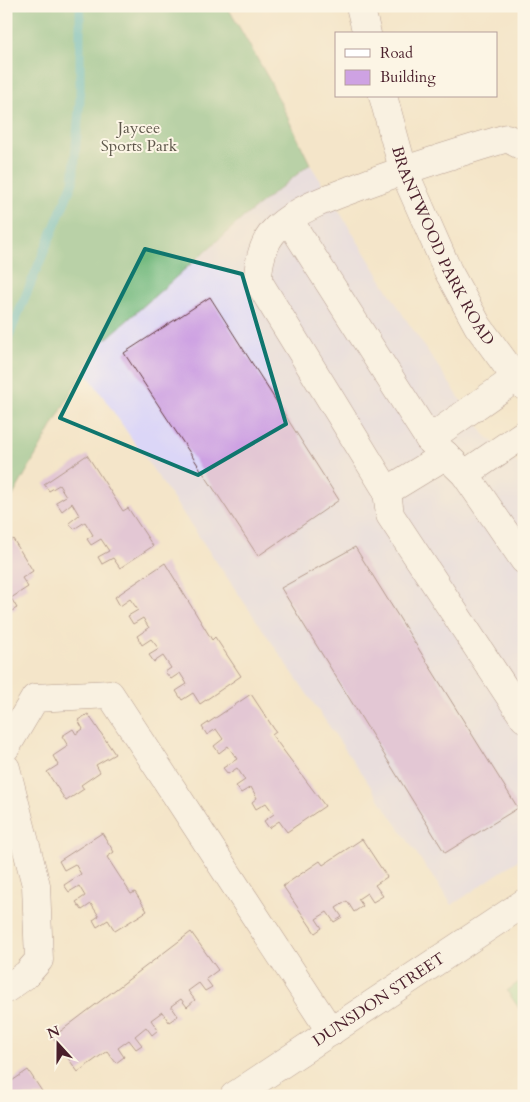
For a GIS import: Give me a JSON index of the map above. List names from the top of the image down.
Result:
{
  "streets": {
    "street": ["BRANTWOOD PARK ROAD", "DUNSDON STREET"]
  },
  "parks": ["Jaycee Sports Park"],
  "legend": ["Road", "Building"],
  "north": "top"
}
